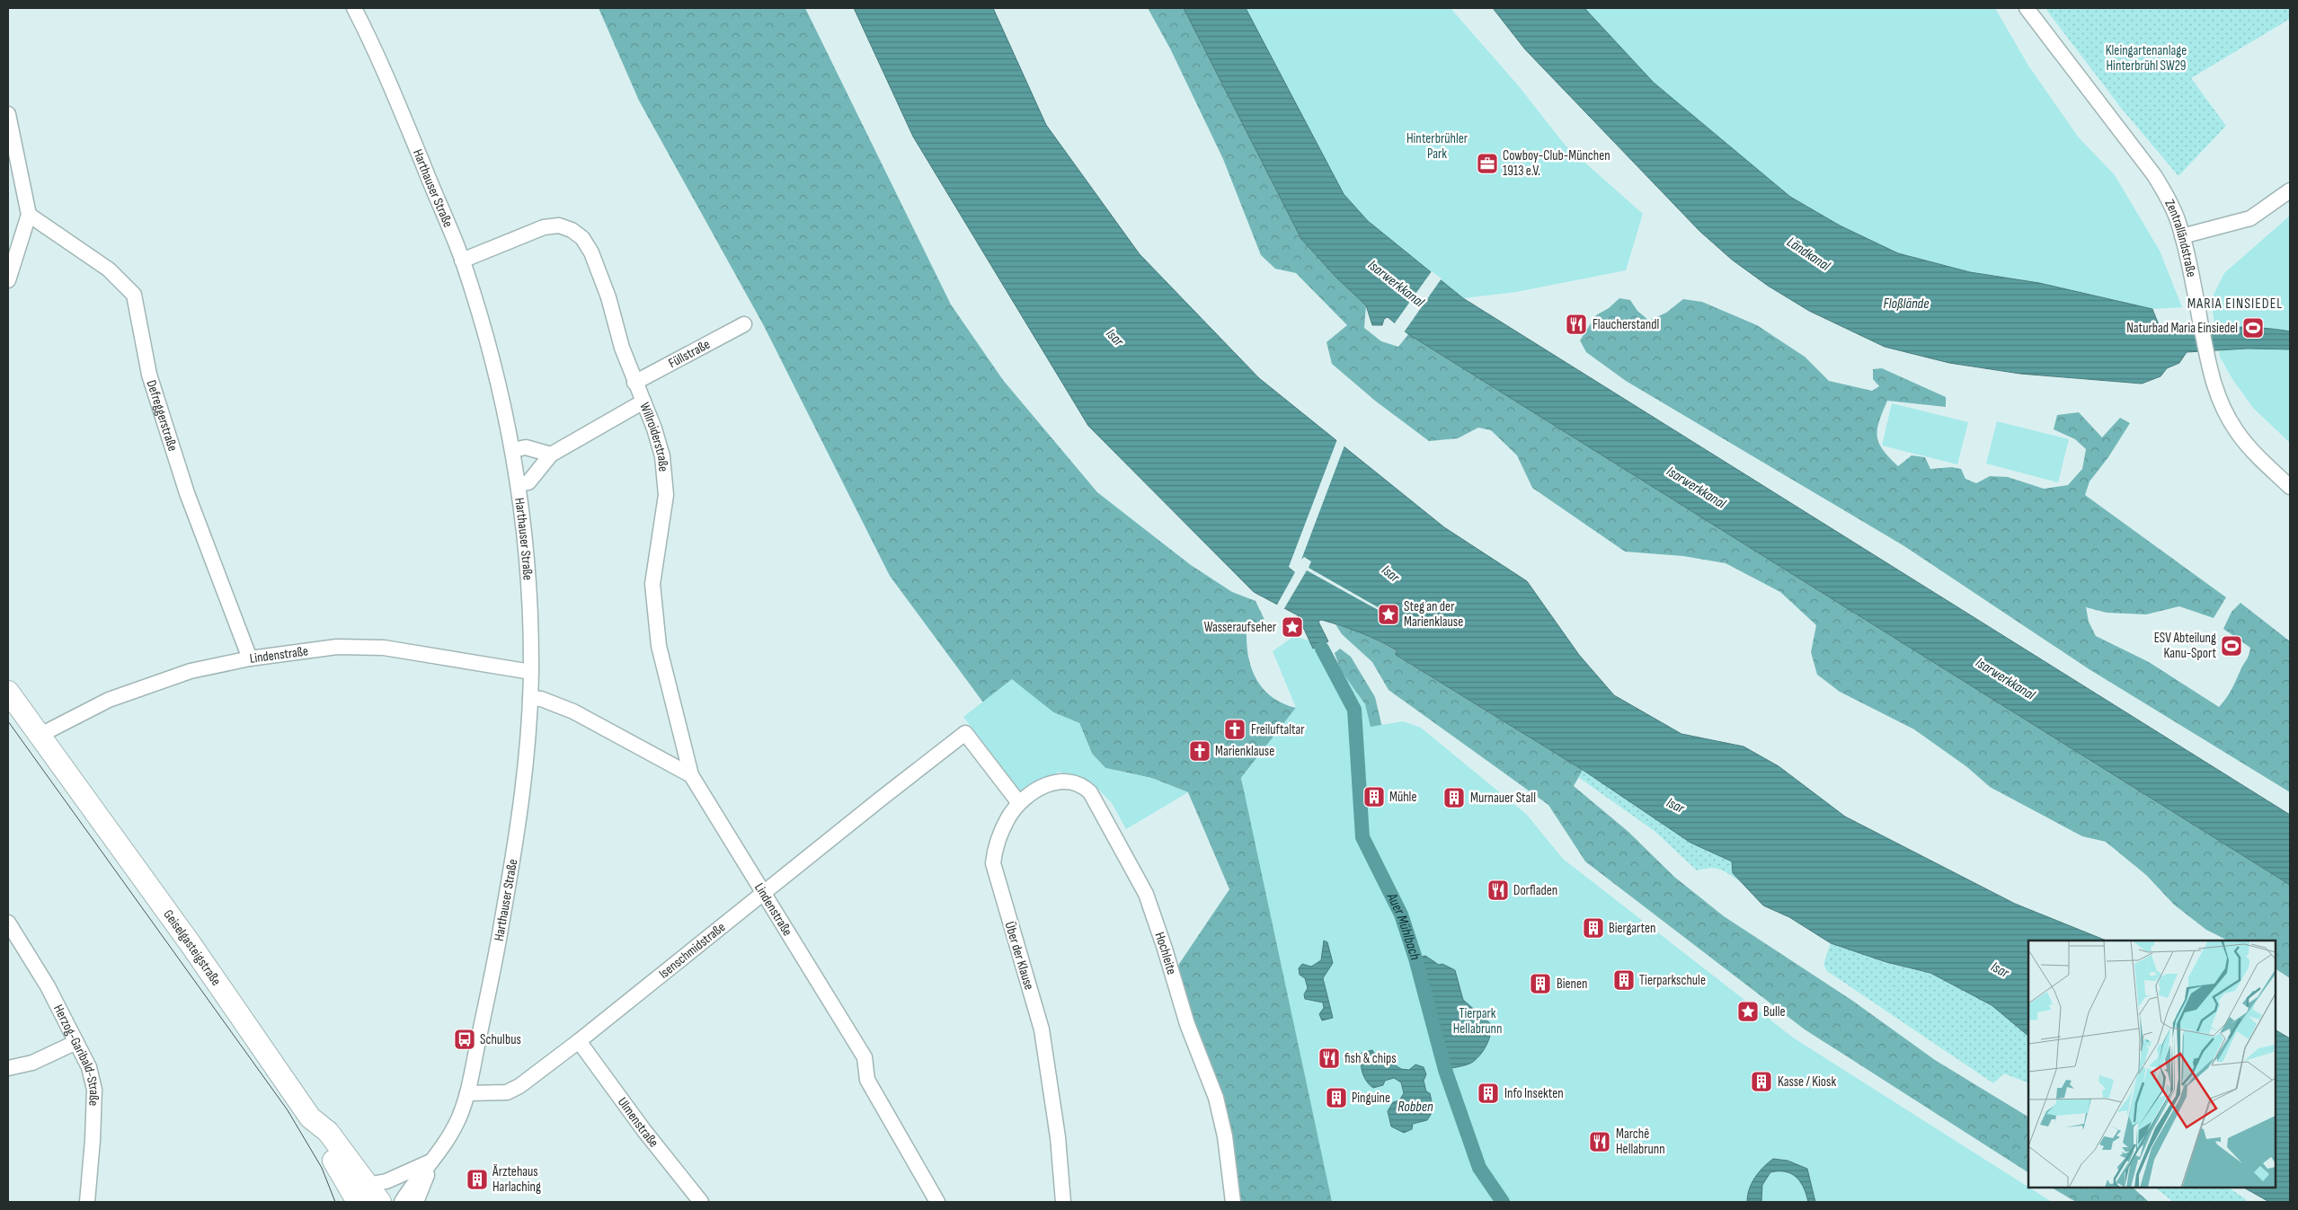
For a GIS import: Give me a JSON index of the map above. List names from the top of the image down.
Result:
{
  "streets": {
    "main road": ["Geiselgasteigstraße"],
    "street": [
      "Harthauser Straße",
      "Zentralländstraße",
      "Füllstraße",
      "Defreggerstraße",
      "Willroiderstraße",
      "Lindenstraße",
      "Isenschmidstraße",
      "Hochleite",
      "Über der Klause",
      "Herzog-Garibald-Straße",
      "Ulmenstraße"
    ]
  },
  "crossings": [
    ["Harthauser Straße", "Willroiderstraße"],
    ["Harthauser Straße", "Lindenstraße"],
    ["Harthauser Straße", "Isenschmidstraße"],
    ["Füllstraße", "Willroiderstraße"],
    ["Defreggerstraße", "Lindenstraße"],
    ["Willroiderstraße", "Lindenstraße"],
    ["Lindenstraße", "Geiselgasteigstraße"],
    ["Lindenstraße", "Isenschmidstraße"],
    ["Isenschmidstraße", "Hochleite"],
    ["Isenschmidstraße", "Über der Klause"],
    ["Isenschmidstraße", "Ulmenstraße"],
    ["Hochleite", "Über der Klause"]
  ],
  "districts": ["MARIA EINSIEDEL"],
  "water": [
    "Ländkanal",
    "Isarwerkkanal",
    "Floßlände",
    "Isar",
    "Auer Mühlbach",
    "Robben"
  ],
  "parks": ["Kleingartenanlage Hinterbrühl SW29", "Hinterbrühler Park", "Tierpark Hellabrunn"],
  "places": {
    "office": ["Cowboy-Club-München 1913 e.V."],
    "restaurant": [
      "Flaucherstandl",
      "Dorfladen",
      "fish & chips",
      "Marchê Hellabrunn"
    ],
    "sports": ["Naturbad Maria Einsiedel", "ESV Abteilung Kanu-Sport"],
    "place": ["Steg an der Marienklause", "Wasseraufseher", "Bulle"],
    "church": ["Freiluftaltar", "Marienklause"],
    "building": [
      "Mühle",
      "Murnauer Stall",
      "Biergarten",
      "Tierparkschule",
      "Bienen",
      "Kasse / Kiosk",
      "Info Insekten",
      "Pinguine",
      "Ärztehaus Harlaching"
    ],
    "bus stop": ["Schulbus"]
  }
}
